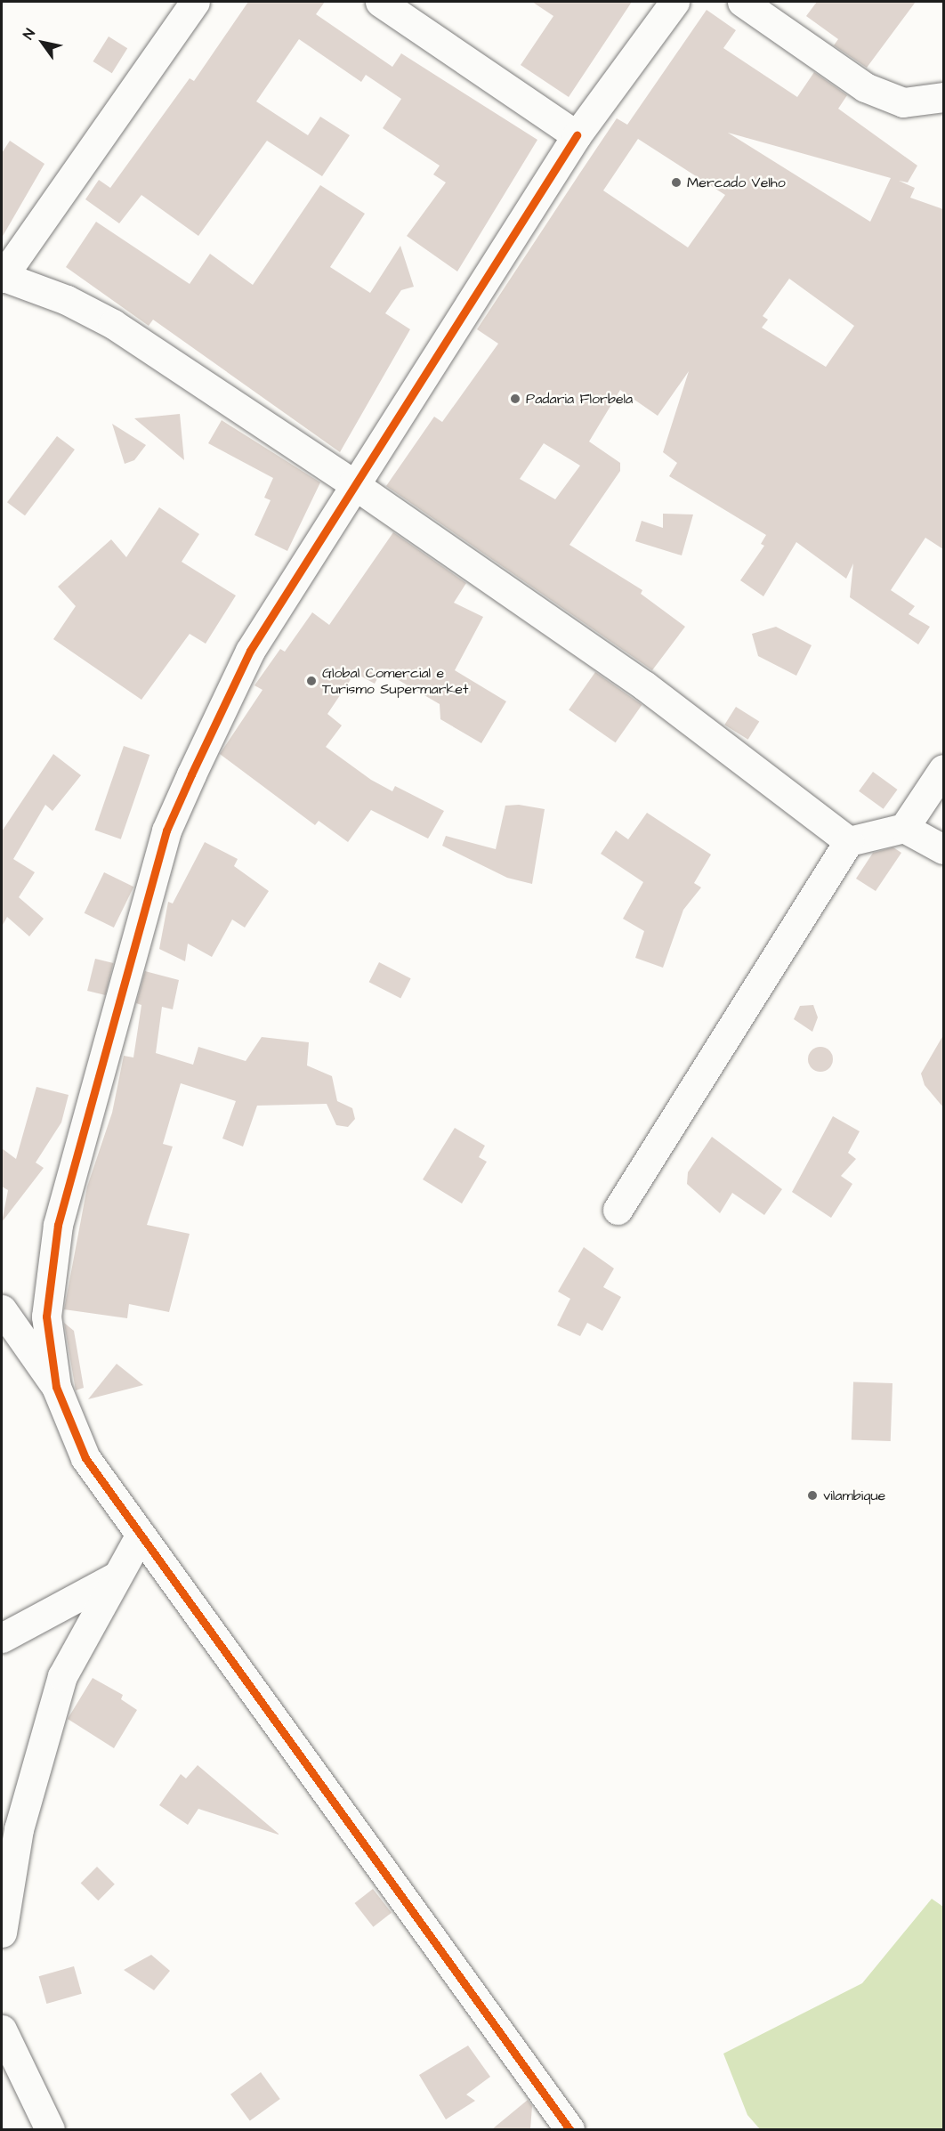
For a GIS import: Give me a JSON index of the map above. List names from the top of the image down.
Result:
{
  "places": [
    "Mercado Velho",
    "Padaria Florbela",
    "Global Comercial e Turismo Supermarket",
    "vilambique"
  ],
  "north": "top left"
}
